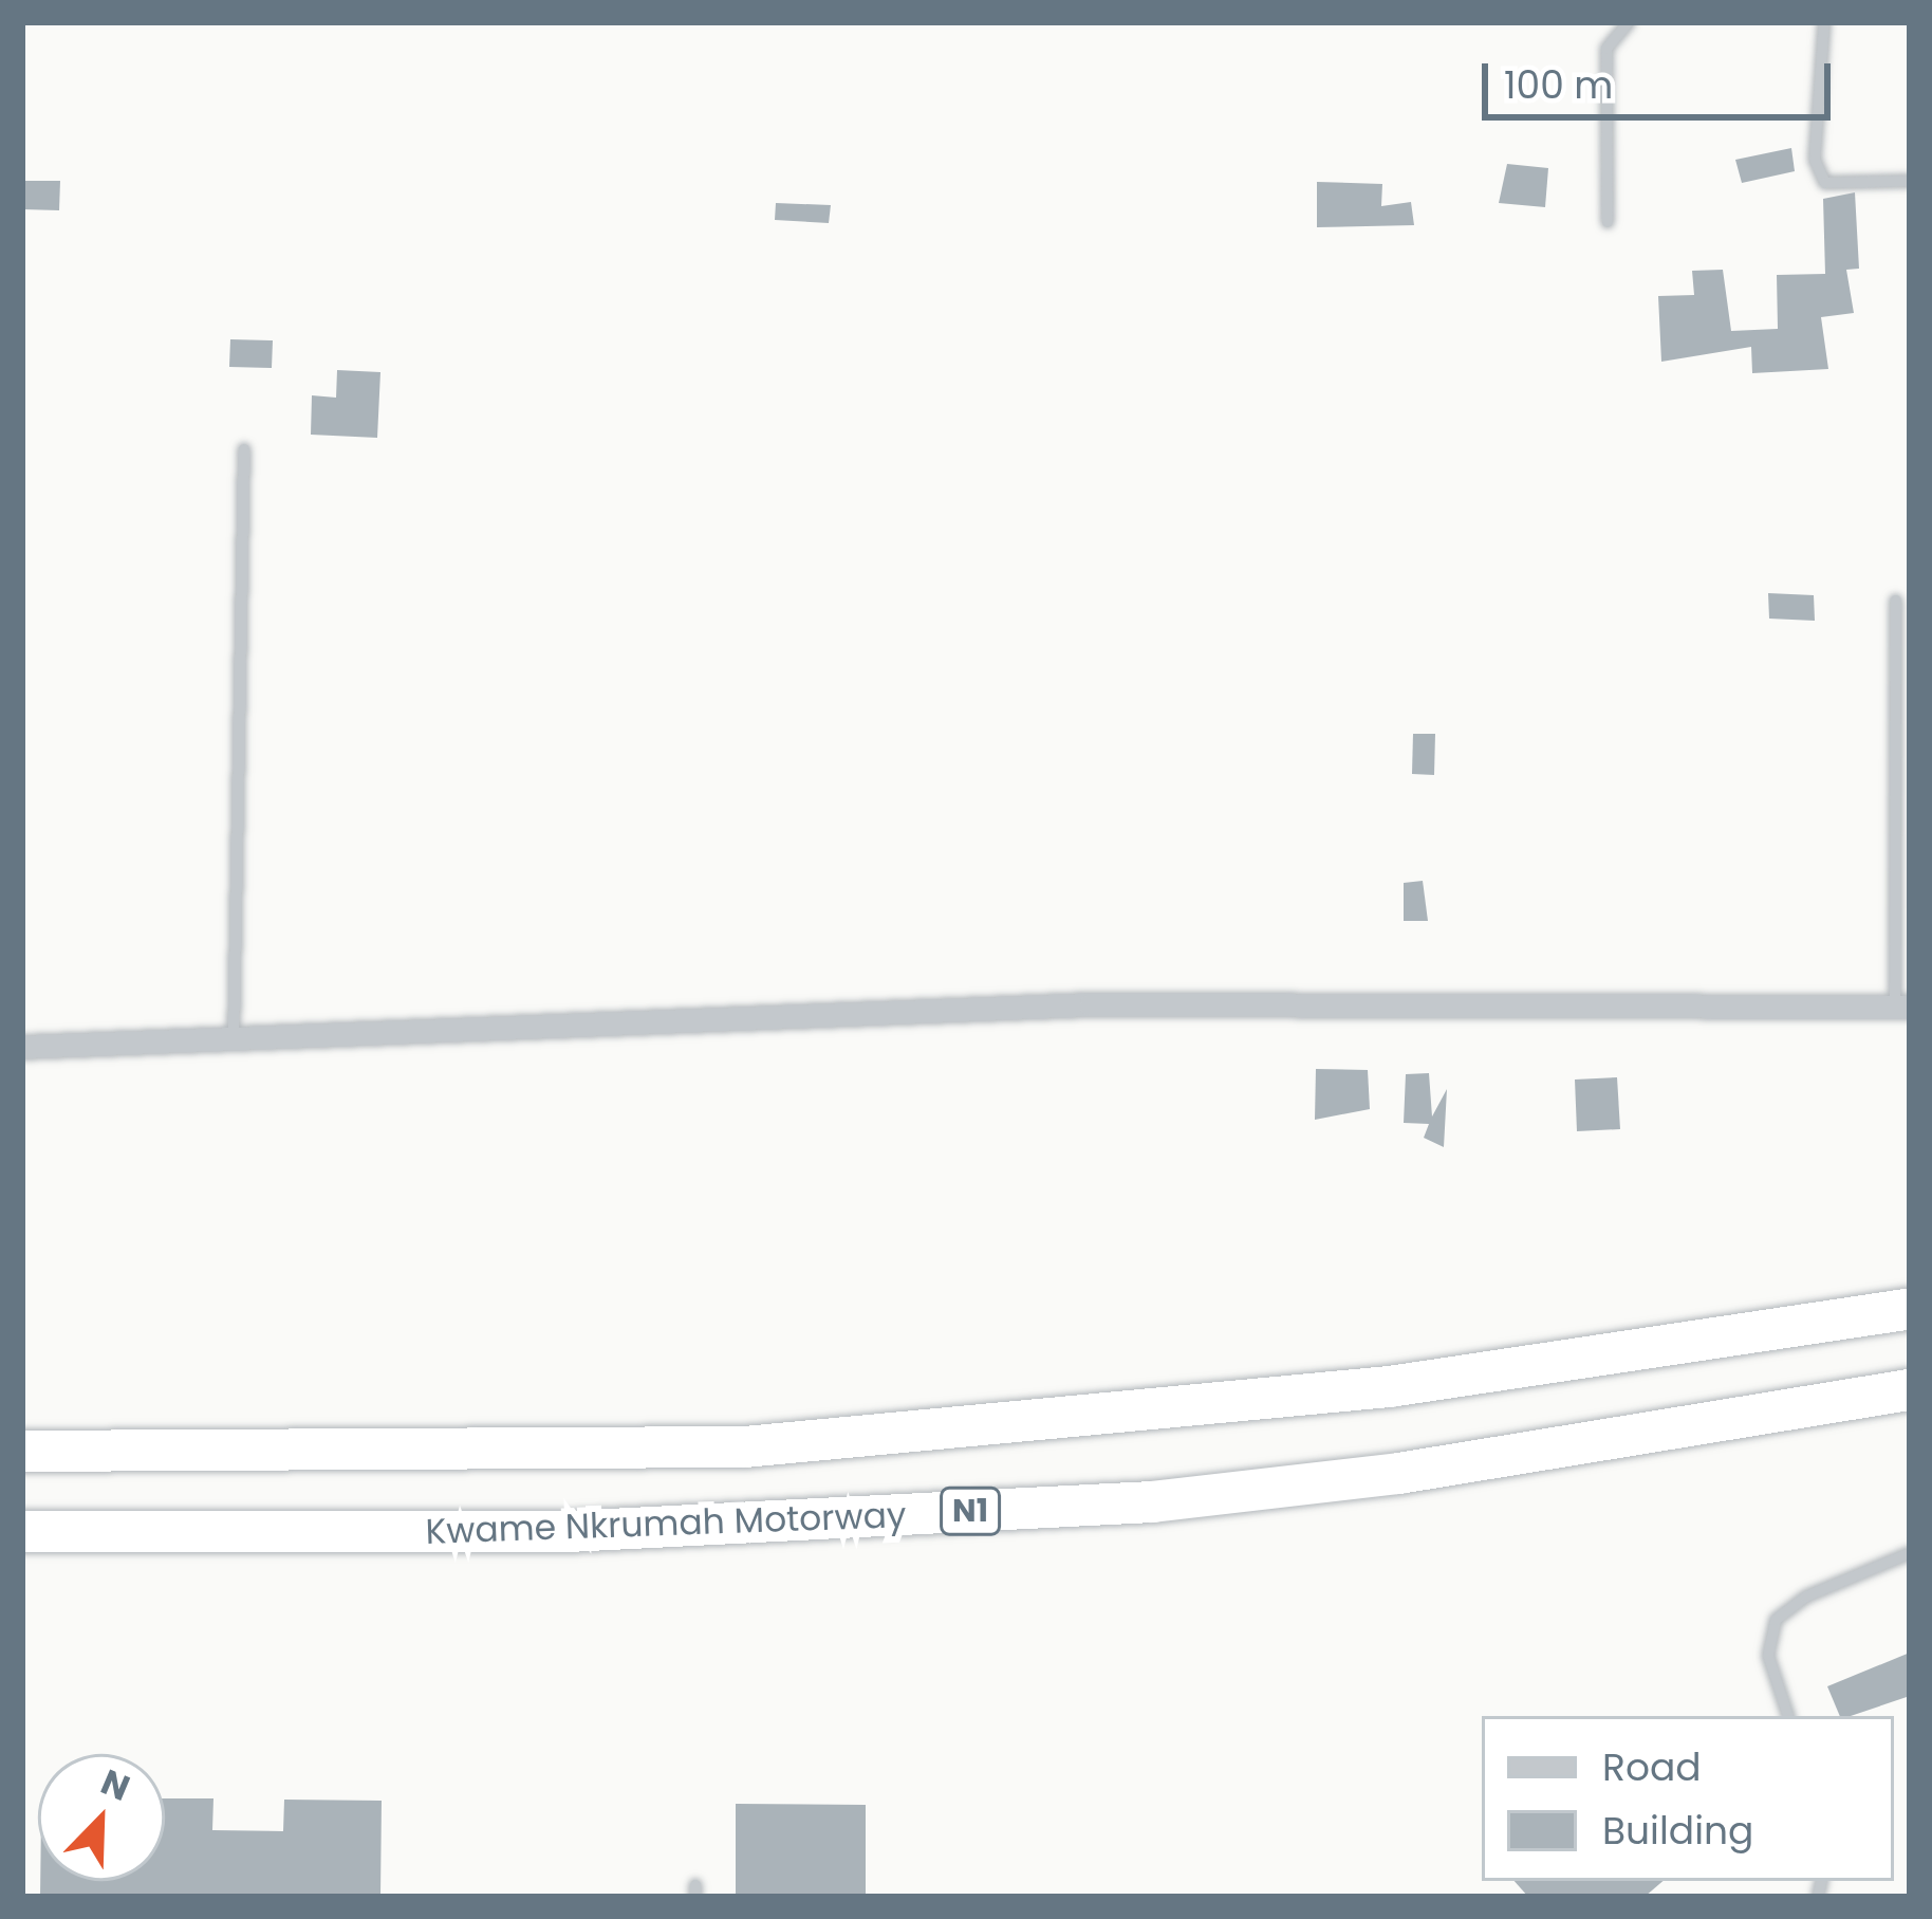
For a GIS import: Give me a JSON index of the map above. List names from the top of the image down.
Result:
{
  "streets": {
    "highway": ["N1", "Kwame Nkrumah Motorway"]
  },
  "legend": ["Road", "Building"],
  "scale_bar": "100 m",
  "north": "top right"
}
